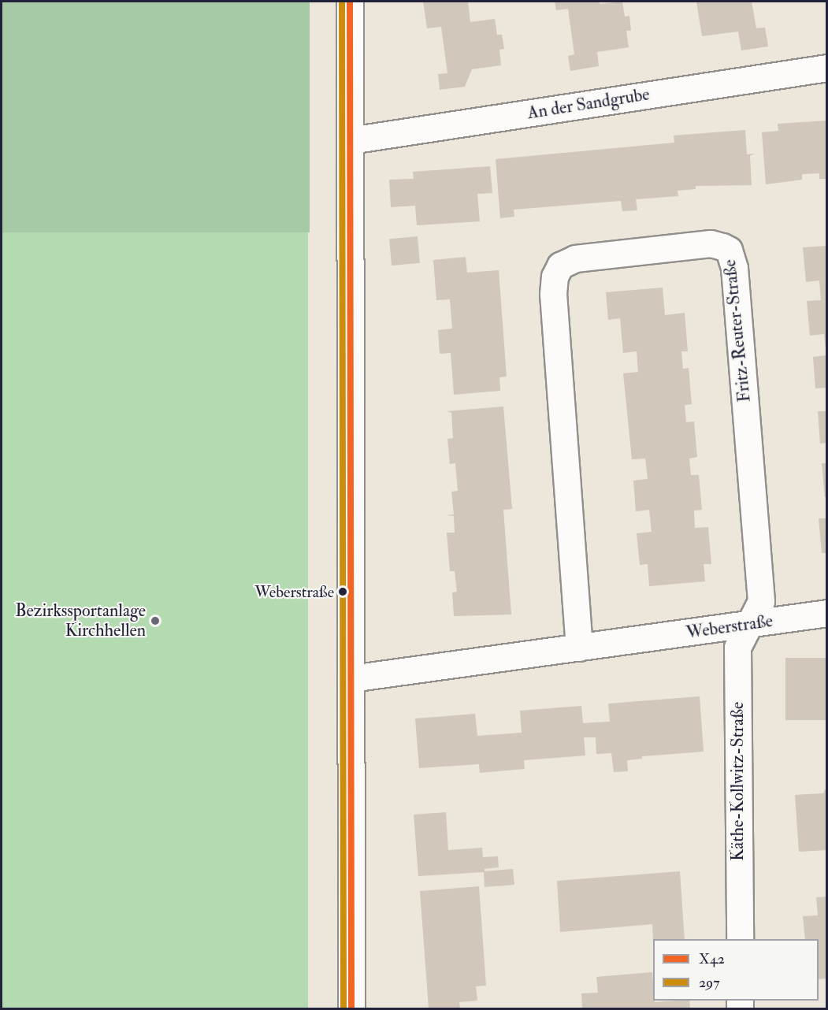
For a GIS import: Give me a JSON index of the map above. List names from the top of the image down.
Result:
{
  "streets": {
    "street": [
      "An der Sandgrube",
      "Fritz-Reuter-Straße",
      "Weberstraße",
      "Käthe-Kollwitz-Straße"
    ]
  },
  "crossings": [
    ["Fritz-Reuter-Straße", "Weberstraße"],
    ["Fritz-Reuter-Straße", "Käthe-Kollwitz-Straße"],
    ["Weberstraße", "Käthe-Kollwitz-Straße"]
  ],
  "places": ["Weberstraße", "Bezirkssportanlage Kirchhellen"],
  "lines": ["transit line X42", "transit line 297"],
  "legend": ["X42", "297"]
}
